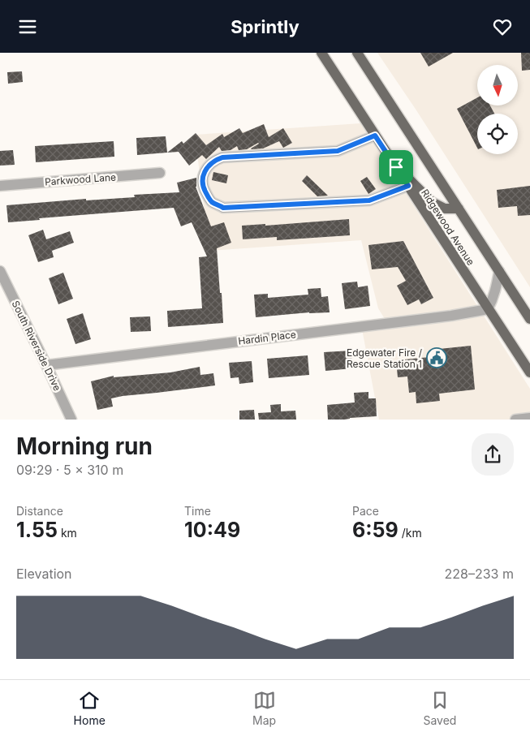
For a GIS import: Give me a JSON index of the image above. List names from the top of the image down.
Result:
{
  "streets": {
    "main road": ["Ridgewood Avenue"],
    "street": ["Parkwood Lane", "Hardin Place", "South Riverside Drive"]
  },
  "crossings": [
    ["Ridgewood Avenue", "Hardin Place"],
    ["Hardin Place", "South Riverside Drive"]
  ],
  "places": {
    "public building": ["Edgewater Fire / Rescue Station 1"]
  },
  "north": "bottom",
  "page": {
    "header": "Sprintly",
    "heading": ["Morning run", "09:29 · 5 × 310 m"],
    "stats": [
      ["Distance", "1.55 km"],
      ["Time", "10:49"],
      ["Pace", "6:59 /km"]
    ],
    "chart": ["Elevation", "228–233 m"],
    "tabs": ["Home", "Map", "Saved"]
  }
}
